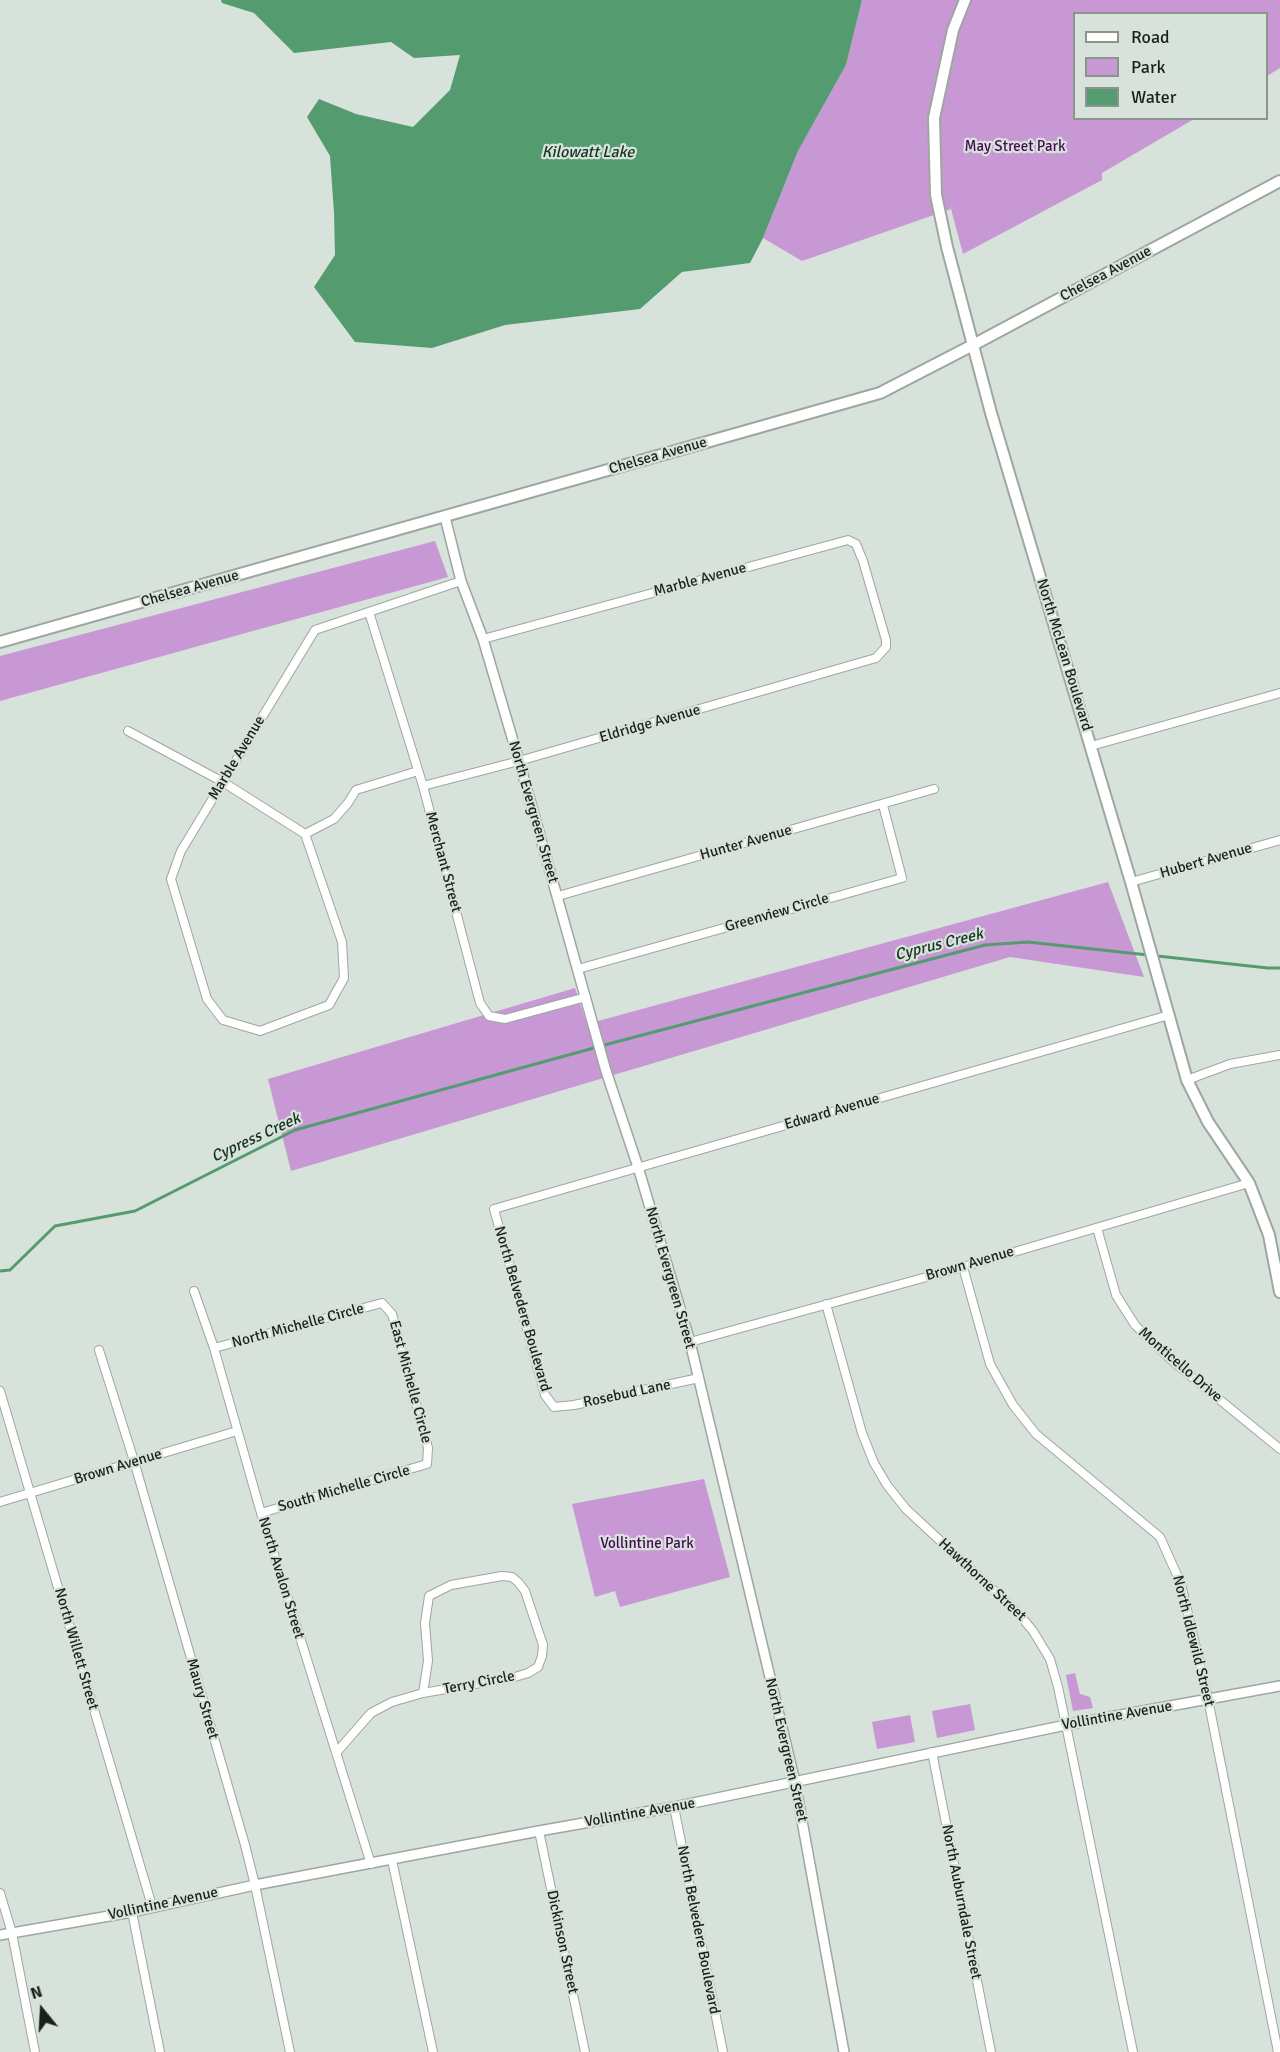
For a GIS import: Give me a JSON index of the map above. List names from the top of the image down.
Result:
{
  "streets": {
    "main road": ["Chelsea Avenue", "North McLean Boulevard"],
    "street": [
      "Marble Avenue",
      "Eldridge Avenue",
      "North Evergreen Street",
      "Hunter Avenue",
      "Hubert Avenue",
      "Merchant Street",
      "Greenview Circle",
      "Edward Avenue",
      "Brown Avenue",
      "North Belvedere Boulevard",
      "North Michelle Circle",
      "Monticello Drive",
      "East Michelle Circle",
      "Rosebud Lane",
      "South Michelle Circle",
      "North Avalon Street",
      "Hawthorne Street",
      "North Idlewild Street",
      "North Willett Street",
      "Terry Circle",
      "Maury Street",
      "Vollintine Avenue",
      "North Auburndale Street",
      "Dickinson Street"
    ]
  },
  "crossings": [
    ["Chelsea Avenue", "North McLean Boulevard"],
    ["Chelsea Avenue", "North Evergreen Street"],
    ["Marble Avenue", "Eldridge Avenue"],
    ["Marble Avenue", "North Evergreen Street"],
    ["Marble Avenue", "Merchant Street"],
    ["North McLean Boulevard", "Hubert Avenue"],
    ["North McLean Boulevard", "Edward Avenue"],
    ["North McLean Boulevard", "Brown Avenue"],
    ["Eldridge Avenue", "North Evergreen Street"],
    ["Eldridge Avenue", "Merchant Street"],
    ["North Evergreen Street", "Hunter Avenue"],
    ["North Evergreen Street", "Merchant Street"],
    ["North Evergreen Street", "Greenview Circle"],
    ["North Evergreen Street", "Edward Avenue"],
    ["North Evergreen Street", "Brown Avenue"],
    ["North Evergreen Street", "Rosebud Lane"],
    ["North Evergreen Street", "Vollintine Avenue"],
    ["Hunter Avenue", "Greenview Circle"],
    ["Edward Avenue", "North Belvedere Boulevard"],
    ["Brown Avenue", "Monticello Drive"],
    ["Brown Avenue", "North Avalon Street"],
    ["Brown Avenue", "Hawthorne Street"],
    ["Brown Avenue", "North Idlewild Street"],
    ["Brown Avenue", "North Willett Street"],
    ["Brown Avenue", "Maury Street"],
    ["North Belvedere Boulevard", "Rosebud Lane"],
    ["North Belvedere Boulevard", "Vollintine Avenue"],
    ["North Michelle Circle", "East Michelle Circle"],
    ["North Michelle Circle", "North Avalon Street"],
    ["East Michelle Circle", "South Michelle Circle"],
    ["South Michelle Circle", "North Avalon Street"],
    ["North Avalon Street", "Terry Circle"],
    ["North Avalon Street", "Vollintine Avenue"],
    ["Hawthorne Street", "Vollintine Avenue"],
    ["North Idlewild Street", "Vollintine Avenue"],
    ["North Willett Street", "Vollintine Avenue"],
    ["Maury Street", "Vollintine Avenue"],
    ["Vollintine Avenue", "North Auburndale Street"],
    ["Vollintine Avenue", "Dickinson Street"]
  ],
  "water": ["Kilowatt Lake", "Cyprus Creek", "Cypress Creek"],
  "parks": ["May Street Park", "Vollintine Park"],
  "legend": ["Road", "Park", "Water"],
  "north": "top"
}
